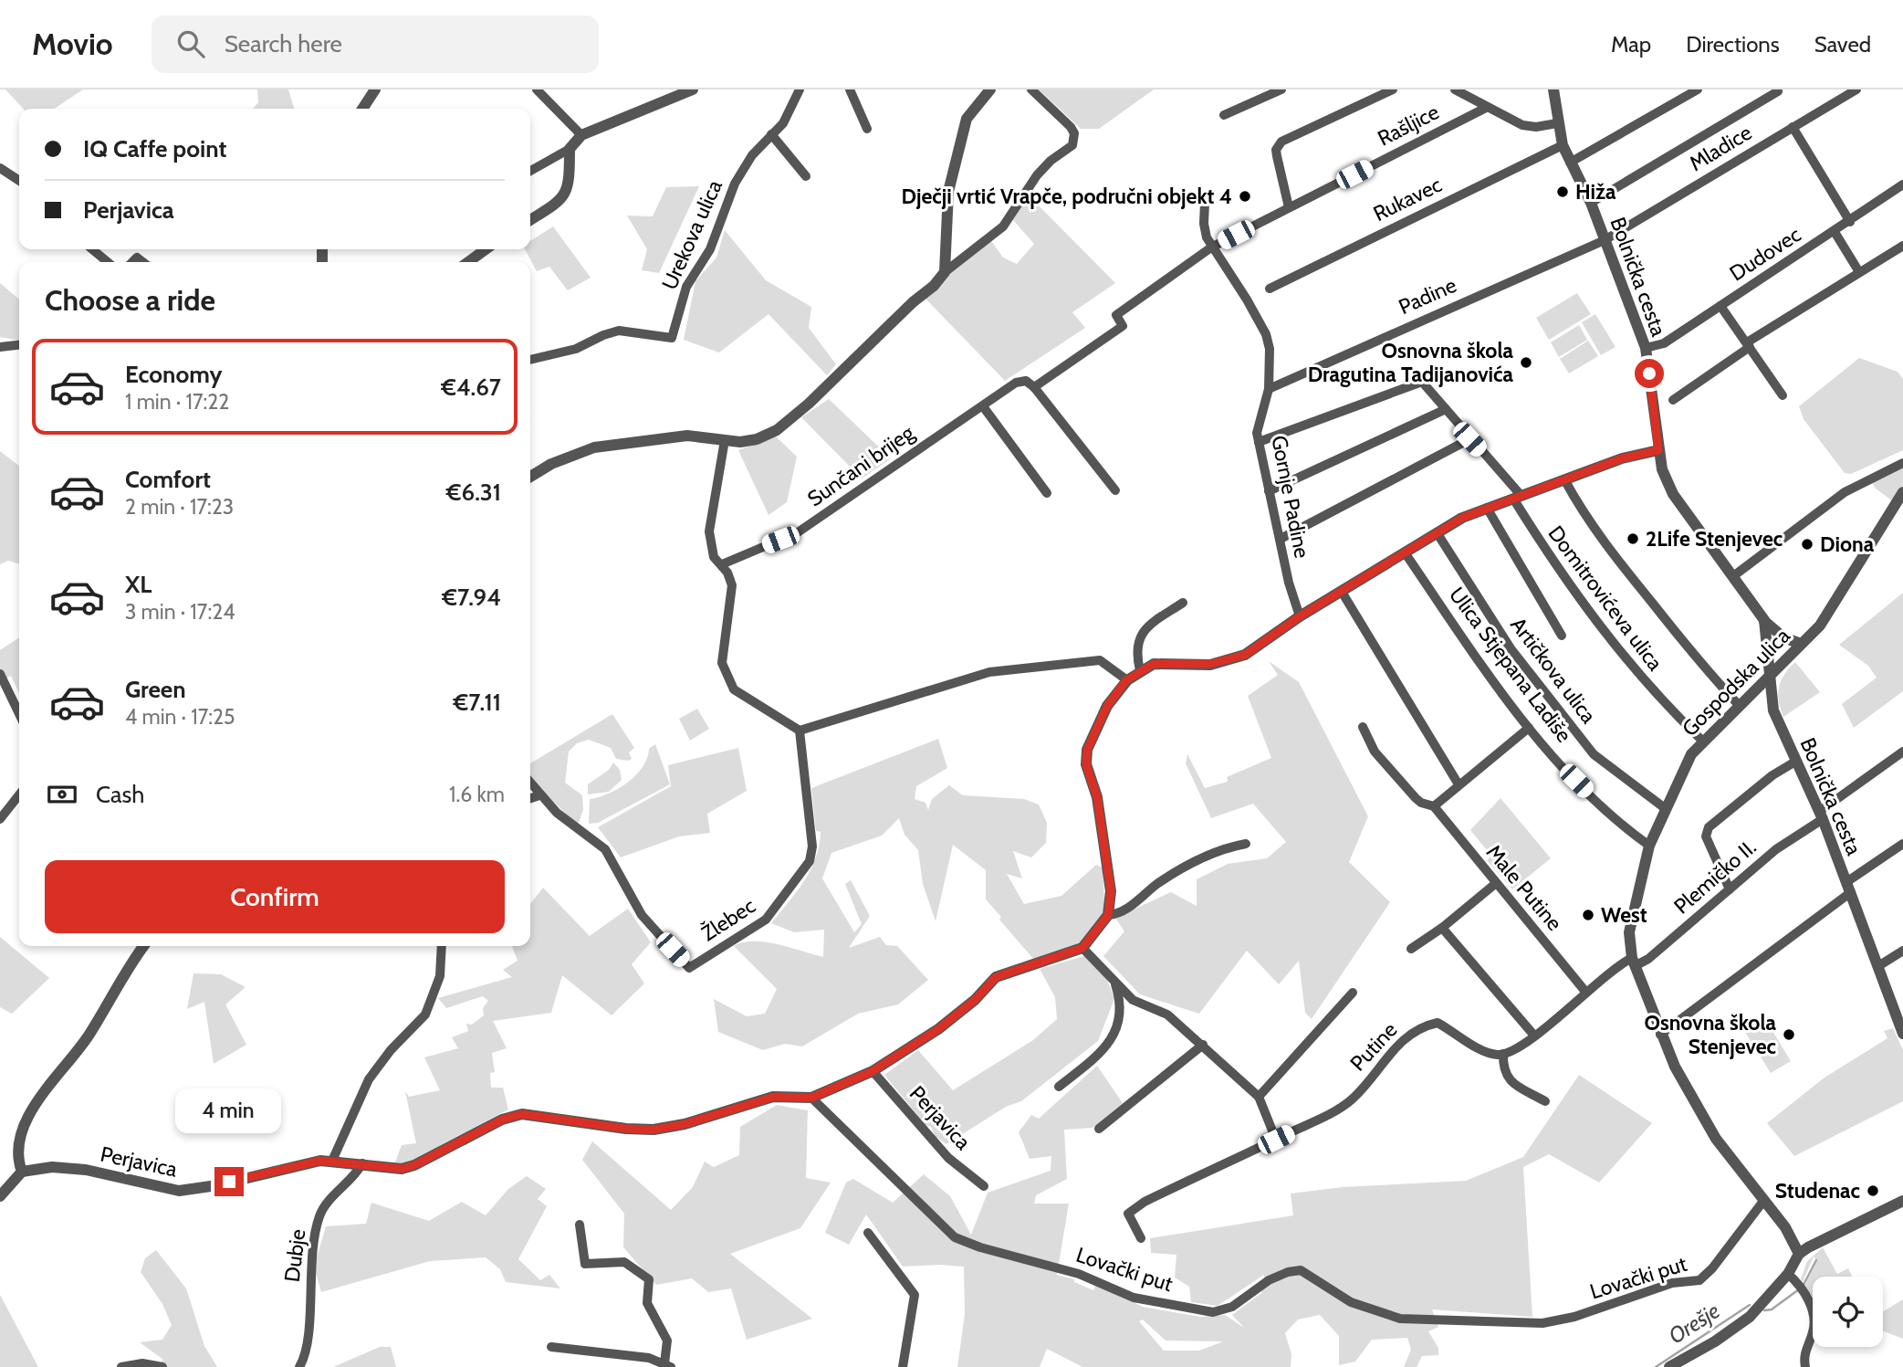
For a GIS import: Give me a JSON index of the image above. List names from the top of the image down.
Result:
{
  "streets": {
    "street": [
      "Rašljice",
      "Mladice",
      "Rukavec",
      "Urekova ulica",
      "Dudovec",
      "Bolnička cesta",
      "Padine",
      "Sunčani brijeg",
      "Gornje Padine",
      "Domitrovićeva ulica",
      "Ulica Stjepana Ladiše",
      "Artičkova ulica",
      "Gospodska ulica",
      "Plemičko II.",
      "Male Putine",
      "Žlebec",
      "Putine",
      "Perjavica",
      "Dubje",
      "Lovački put"
    ]
  },
  "crossings": [
    ["Rašljice", "Gornje Padine"],
    ["Mladice", "Bolnička cesta"],
    ["Mladice", "Padine"],
    ["Rukavec", "Bolnička cesta"],
    ["Dudovec", "Bolnička cesta"],
    ["Bolnička cesta", "Padine"],
    ["Bolnička cesta", "Gospodska ulica"],
    ["Bolnička cesta", "Plemičko II."],
    ["Padine", "Gornje Padine"],
    ["Gornje Padine", "Domitrovićeva ulica"],
    ["Domitrovićeva ulica", "Gospodska ulica"],
    ["Ulica Stjepana Ladiše", "Gospodska ulica"],
    ["Artičkova ulica", "Gospodska ulica"],
    ["Gospodska ulica", "Plemičko II."],
    ["Gospodska ulica", "Lovački put"],
    ["Perjavica", "Dubje"],
    ["Perjavica", "Lovački put"]
  ],
  "water": ["Orešje"],
  "places": [
    "Hiža",
    "Dječji vrtić Vrapče, područni objekt 4",
    "Osnovna škola Dragutina Tadijanovića",
    "2Life Stenjevec",
    "Diona",
    "West",
    "Osnovna škola Stenjevec",
    "Studenac"
  ],
  "page": {
    "header": "Movio",
    "search": "Search here",
    "nav": ["Map", "Directions", "Saved"],
    "banner": ["IQ Caffe point", "Perjavica"],
    "heading": "Choose a ride",
    "list": [
      {
        "name": "Economy",
        "note": "1 min · 17:22",
        "value": "€4.67"
      },
      {
        "name": "Comfort",
        "note": "2 min · 17:23",
        "value": "€6.31"
      },
      {
        "name": "XL",
        "note": "3 min · 17:24",
        "value": "€7.94"
      },
      {
        "name": "Green",
        "note": "4 min · 17:25",
        "value": "€7.11"
      }
    ],
    "pay": ["Cash", "1.6 km"],
    "buttons": "Confirm",
    "bubble": "4 min"
  }
}
